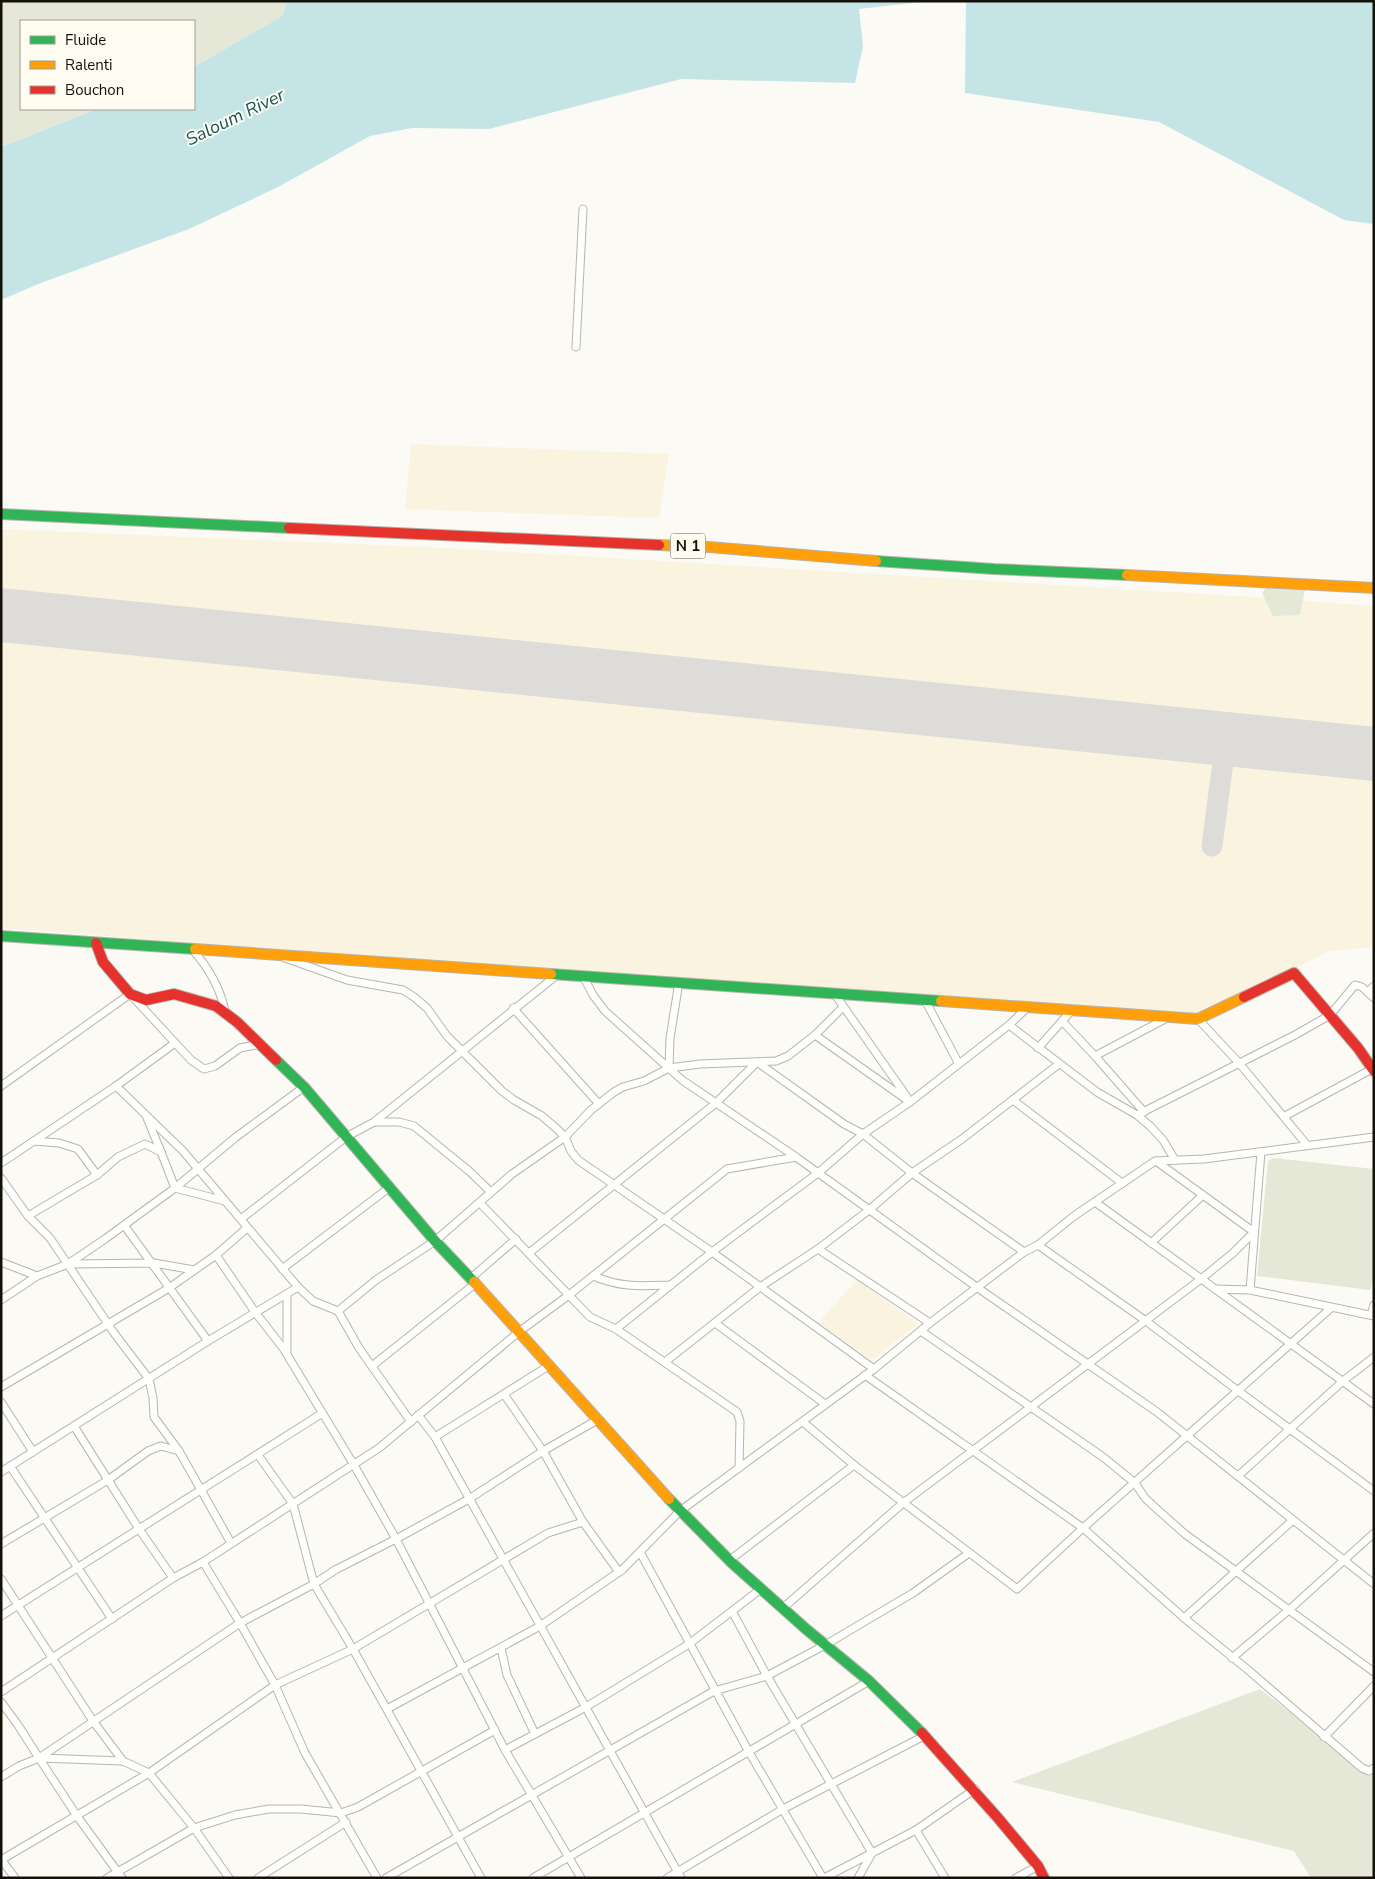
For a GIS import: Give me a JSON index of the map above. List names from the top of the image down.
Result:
{
  "streets": {
    "main road": ["N 1"]
  },
  "water": ["Saloum River"],
  "legend": ["Fluide", "Ralenti", "Bouchon"]
}
